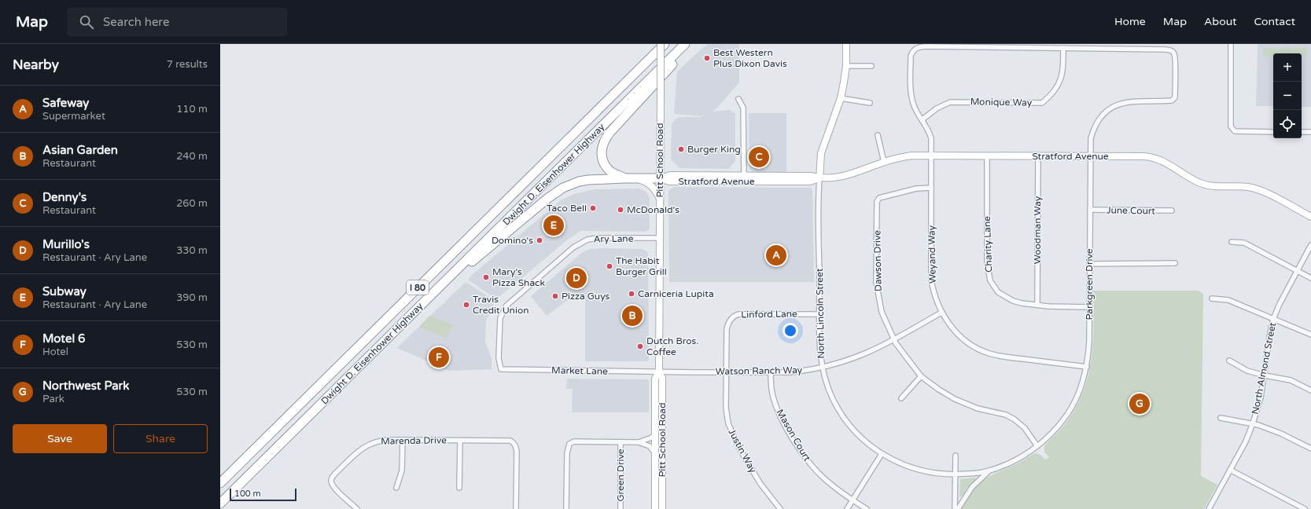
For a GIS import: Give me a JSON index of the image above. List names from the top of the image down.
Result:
{
  "streets": {
    "highway": ["Dwight D. Eisenhower Highway", "I 80"],
    "street": [
      "Monique Way",
      "Stratford Avenue",
      "Pitt School Road",
      "June Court",
      "Woodman Way",
      "Ary Lane",
      "Charity Lane",
      "Weyand Way",
      "Dawson Drive",
      "Parkgreen Drive",
      "North Lincoln Street",
      "Linford Lane",
      "North Almond Street",
      "Market Lane",
      "Watson Ranch Way",
      "Mason Court",
      "Marenda Drive",
      "Justin Way",
      "Green Drive"
    ]
  },
  "crossings": [
    ["Monique Way", "Weyand Way"],
    ["Monique Way", "Parkgreen Drive"],
    ["Stratford Avenue", "Pitt School Road"],
    ["Stratford Avenue", "Woodman Way"],
    ["Stratford Avenue", "Charity Lane"],
    ["Stratford Avenue", "Weyand Way"],
    ["Stratford Avenue", "Parkgreen Drive"],
    ["Stratford Avenue", "North Lincoln Street"],
    ["Pitt School Road", "Ary Lane"],
    ["Pitt School Road", "Market Lane"],
    ["Pitt School Road", "Watson Ranch Way"],
    ["June Court", "Parkgreen Drive"],
    ["Woodman Way", "Charity Lane"],
    ["Ary Lane", "Market Lane"],
    ["Charity Lane", "Parkgreen Drive"],
    ["Weyand Way", "Dawson Drive"],
    ["Weyand Way", "Parkgreen Drive"],
    ["Weyand Way", "Watson Ranch Way"],
    ["Dawson Drive", "Parkgreen Drive"],
    ["Dawson Drive", "Watson Ranch Way"],
    ["Parkgreen Drive", "North Lincoln Street"],
    ["North Lincoln Street", "Linford Lane"],
    ["North Lincoln Street", "Watson Ranch Way"],
    ["Linford Lane", "Justin Way"],
    ["Market Lane", "Watson Ranch Way"],
    ["Watson Ranch Way", "Mason Court"],
    ["Watson Ranch Way", "Justin Way"]
  ],
  "places": [
    "Best Western Plus Dixon Davis",
    "Burger King",
    "Taco Bell",
    "McDonald's",
    "Domino's",
    "The Habit Burger Grill",
    "Mary's Pizza Shack",
    "Carniceria Lupita",
    "Pizza Guys",
    "Travis Credit Union",
    "Dutch Bros. Coffee"
  ],
  "scale_bar": "100 m",
  "page": {
    "header": "Map",
    "search": "Search here",
    "nav": [
      "Home",
      "Map",
      "About",
      "Contact"
    ],
    "heading": ["Nearby", "7 results"],
    "map_buttons": ["+", "−"],
    "list": [
      {
        "mark": "A",
        "name": "Safeway",
        "note": "Supermarket",
        "value": "110 m"
      },
      {
        "mark": "B",
        "name": "Asian Garden",
        "note": "Restaurant",
        "value": "240 m"
      },
      {
        "mark": "C",
        "name": "Denny's",
        "note": "Restaurant",
        "value": "260 m"
      },
      {
        "mark": "D",
        "name": "Murillo's",
        "note": "Restaurant · Ary Lane",
        "value": "330 m"
      },
      {
        "mark": "E",
        "name": "Subway",
        "note": "Restaurant · Ary Lane",
        "value": "390 m"
      },
      {
        "mark": "F",
        "name": "Motel 6",
        "note": "Hotel",
        "value": "530 m"
      },
      {
        "mark": "G",
        "name": "Northwest Park",
        "note": "Park",
        "value": "530 m"
      }
    ],
    "pins": [
      "C",
      "E",
      "A",
      "D",
      "B",
      "F",
      "G"
    ],
    "buttons": ["Save", "Share"],
    "scale": "100 m"
  }
}
